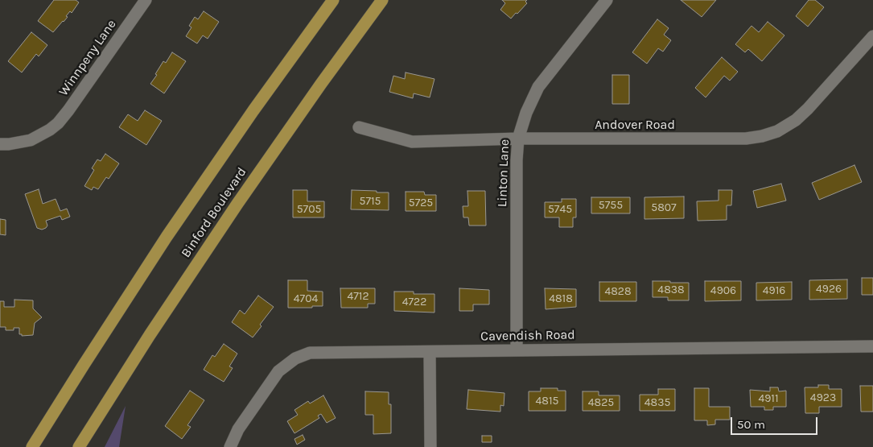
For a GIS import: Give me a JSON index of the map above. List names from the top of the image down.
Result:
{
  "streets": {
    "main road": ["Binford Boulevard"],
    "street": [
      "Winnpeny Lane",
      "Andover Road",
      "Linton Lane",
      "Cavendish Road"
    ]
  },
  "crossings": [
    ["Andover Road", "Linton Lane"],
    ["Linton Lane", "Cavendish Road"]
  ],
  "house_numbers": [
    "5715",
    "5725",
    "5755",
    "5807",
    "5705",
    "5745",
    "4926",
    "4838",
    "4906",
    "4916",
    "4828",
    "4712",
    "4704",
    "4818",
    "4722",
    "4923",
    "4911",
    "4815",
    "4825",
    "4835"
  ],
  "scale_bar": "50 m"
}
